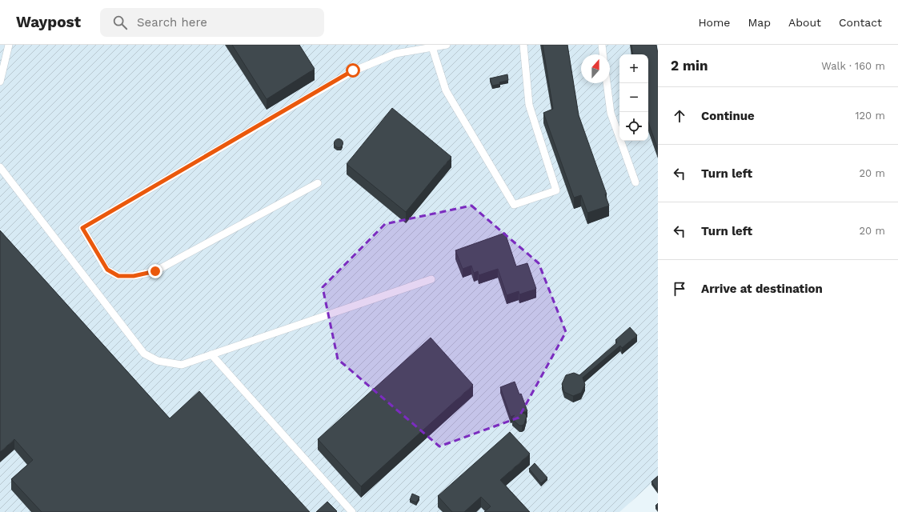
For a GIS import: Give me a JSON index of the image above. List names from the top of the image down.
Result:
{
  "north": "top",
  "page": {
    "header": "Waypost",
    "search": "Search here",
    "nav": [
      "Home",
      "Map",
      "About",
      "Contact"
    ],
    "heading": ["2 min", "Walk · 160 m"],
    "map_buttons": ["+", "−"],
    "list": [
      ["Continue", "120 m"],
      ["Turn left", "20 m"],
      ["Turn left", "20 m"],
      "Arrive at destination"
    ]
  }
}
